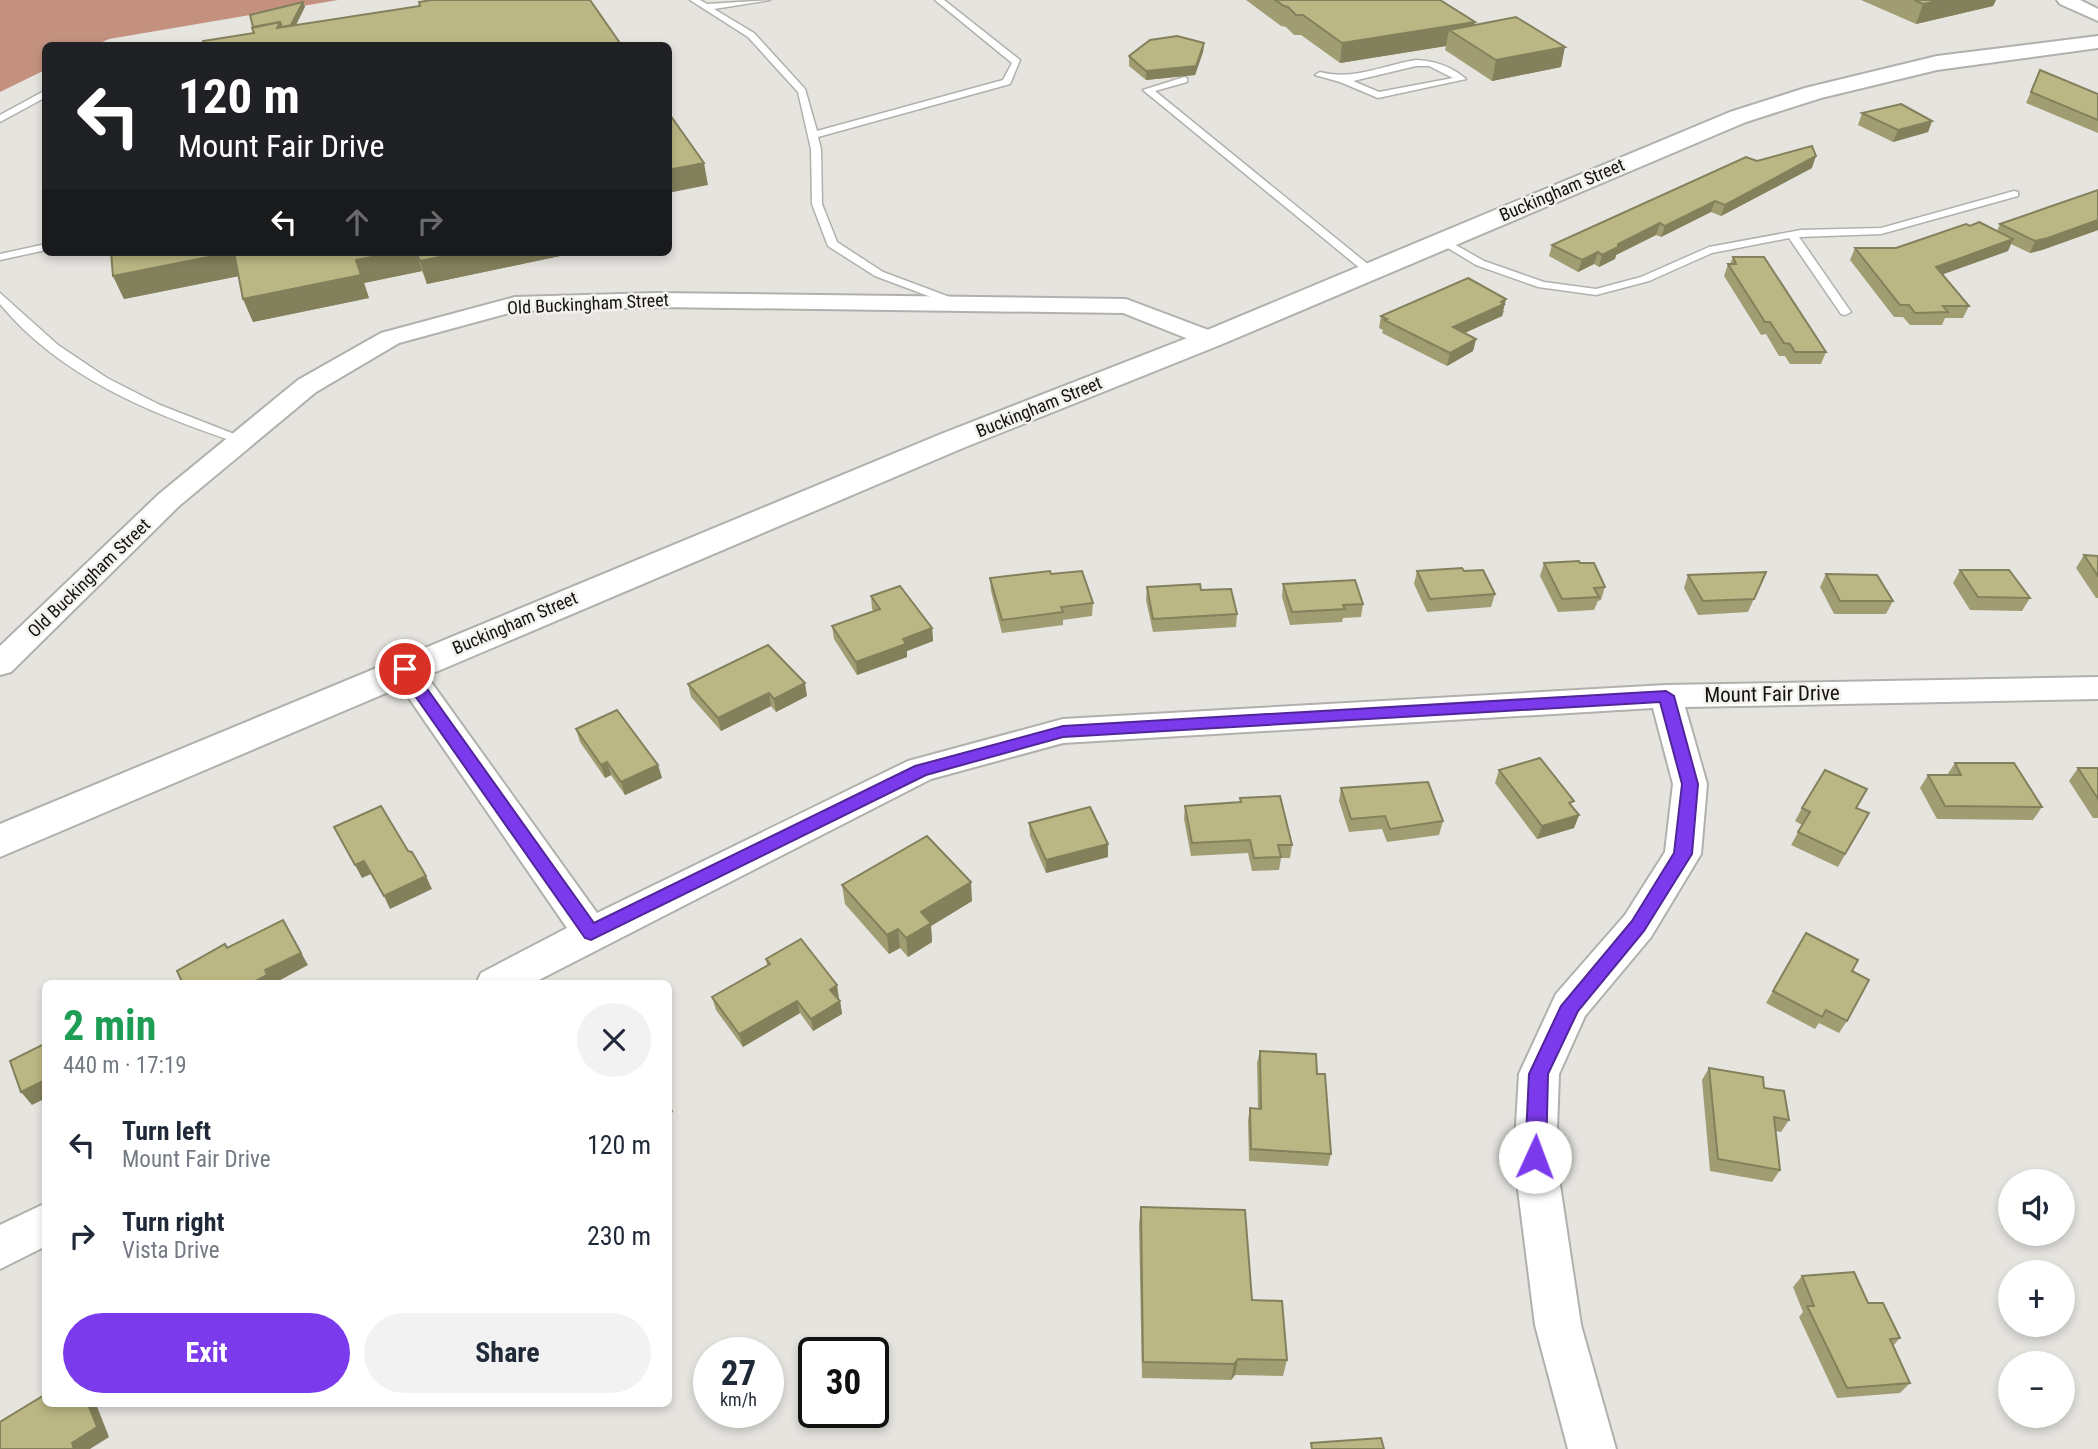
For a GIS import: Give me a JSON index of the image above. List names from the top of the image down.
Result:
{
  "streets": {
    "main road": ["Buckingham Street"],
    "street": ["Old Buckingham Street", "Mount Fair Drive"]
  },
  "crossings": [
    ["Buckingham Street", "Old Buckingham Street"]
  ],
  "page": {
    "turn": ["120 m", "Mount Fair Drive"],
    "heading": ["2 min", "440 m · 17:19"],
    "list": [
      {
        "name": "Turn left",
        "note": "Mount Fair Drive",
        "value": "120 m"
      },
      {
        "name": "Turn right",
        "note": "Vista Drive",
        "value": "230 m"
      }
    ],
    "map_buttons": ["+", "−"],
    "buttons": ["Exit", "Share"],
    "speed": "27 km/h",
    "limit": "30"
  }
}
